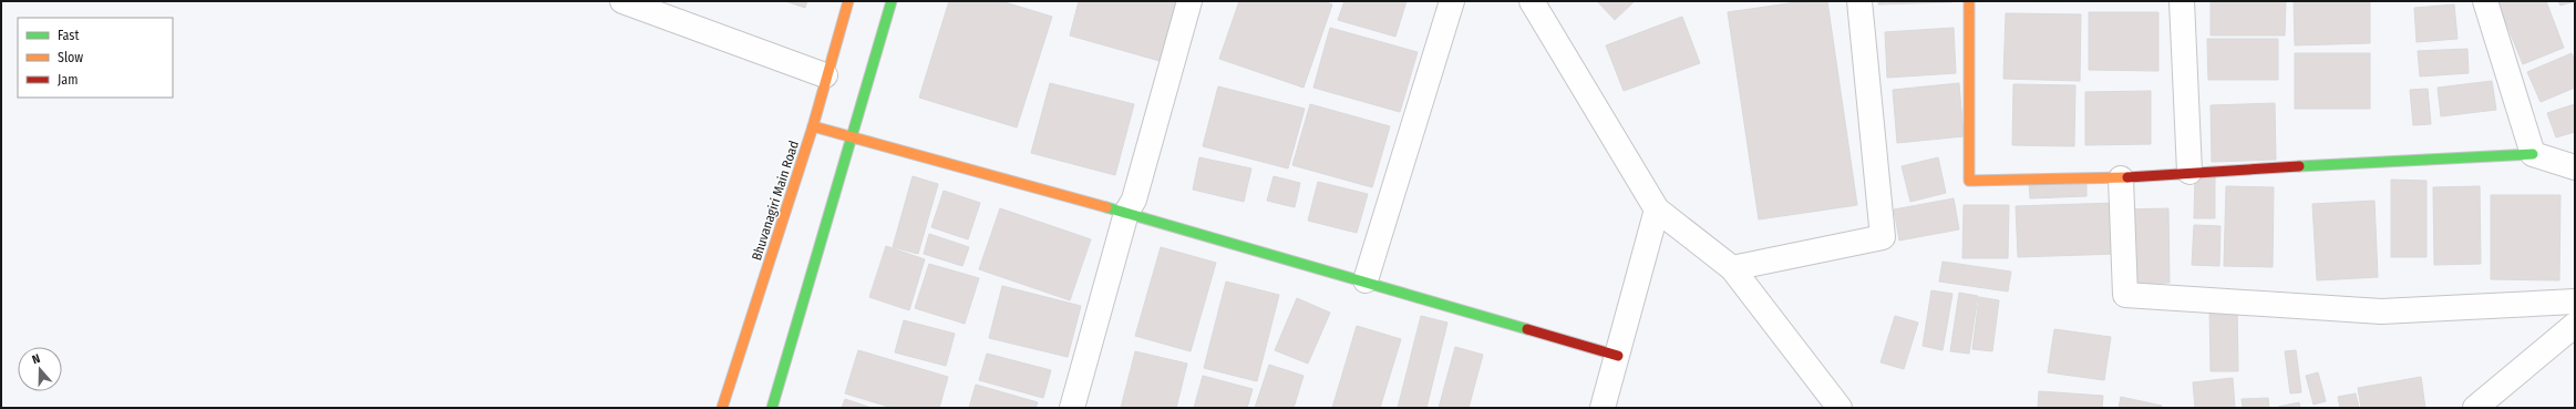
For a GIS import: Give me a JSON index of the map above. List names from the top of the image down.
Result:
{
  "streets": {
    "street": ["Bhuvanagiri Main Road"]
  },
  "legend": ["Fast", "Slow", "Jam"],
  "north": "top"
}
